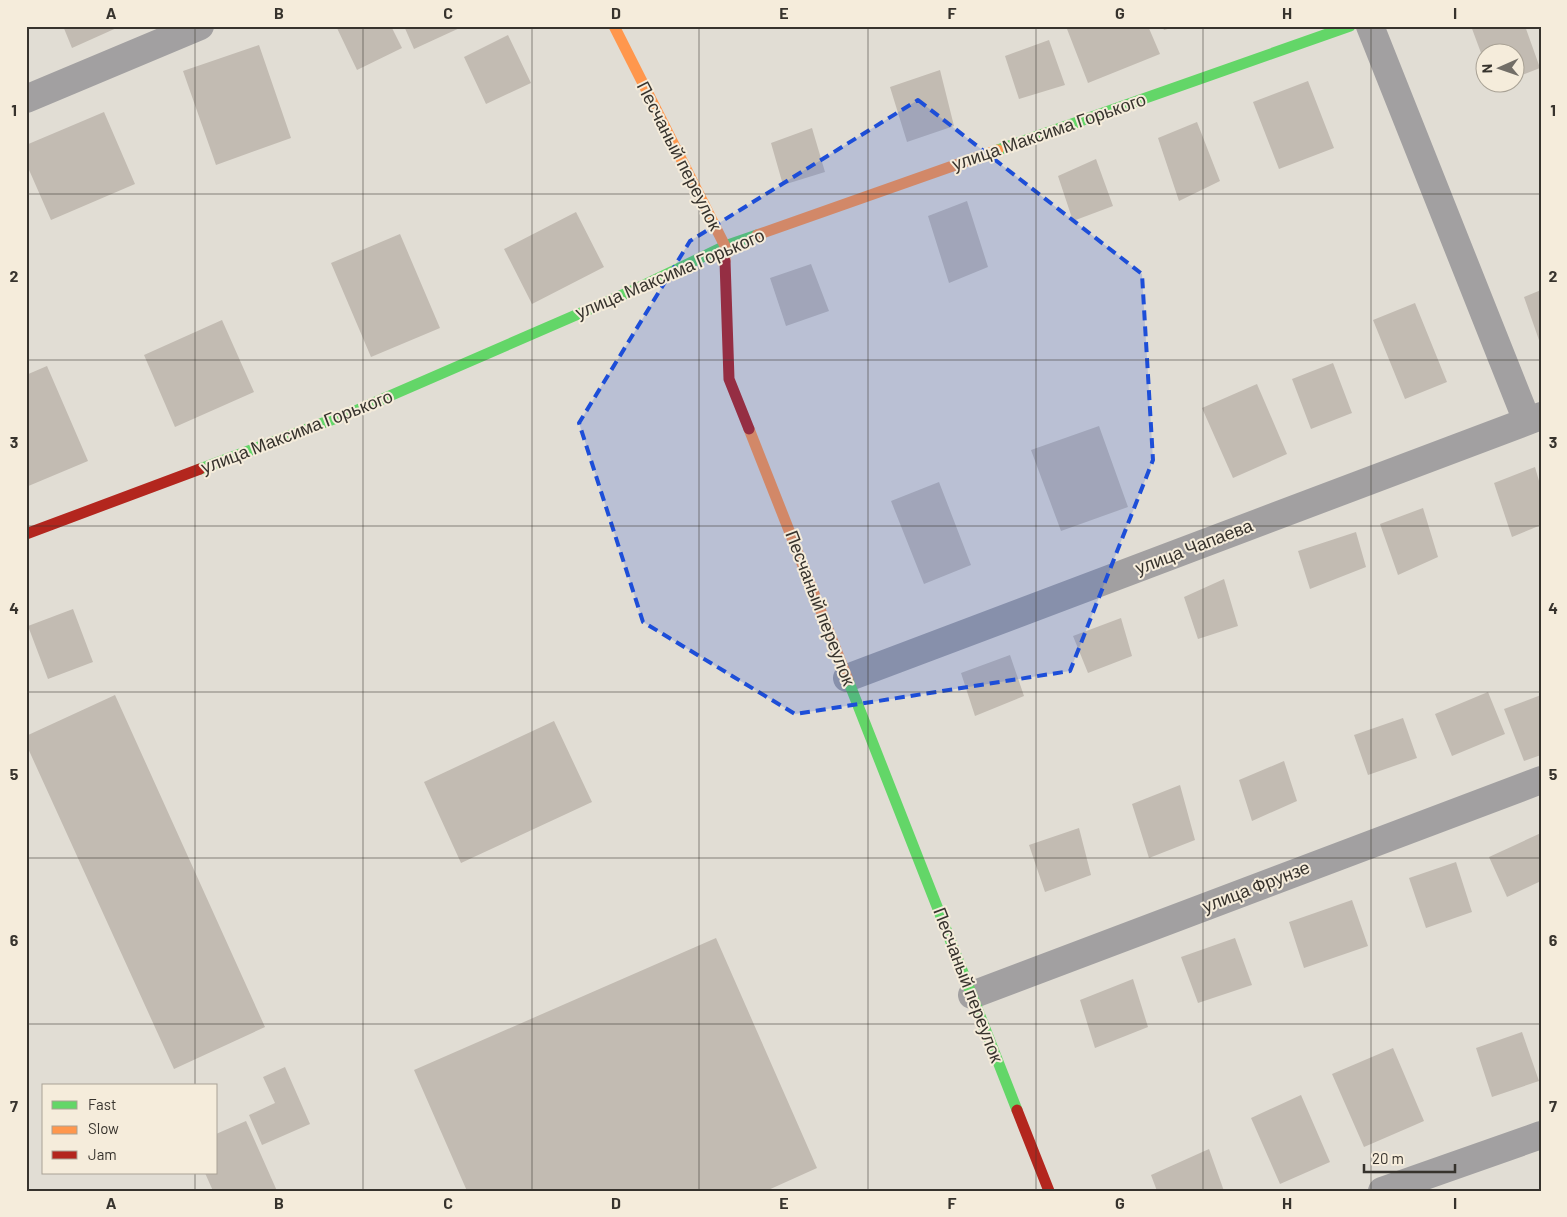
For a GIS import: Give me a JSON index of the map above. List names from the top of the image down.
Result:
{
  "streets": {
    "street": [
      "улица Максима Горького",
      "Песчаный переулок",
      "улица Чапаева",
      "улица Фрунзе"
    ]
  },
  "crossings": [
    ["улица Максима Горького", "Песчаный переулок"],
    ["Песчаный переулок", "улица Чапаева"],
    ["Песчаный переулок", "улица Фрунзе"]
  ],
  "legend": ["Fast", "Slow", "Jam"],
  "scale_bar": "20 m",
  "north": "left",
  "grid": {
    "columns": [
      "A",
      "B",
      "C",
      "D",
      "E",
      "F",
      "G",
      "H",
      "I"
    ],
    "rows": [
      "1",
      "2",
      "3",
      "4",
      "5",
      "6",
      "7"
    ]
  }
}
